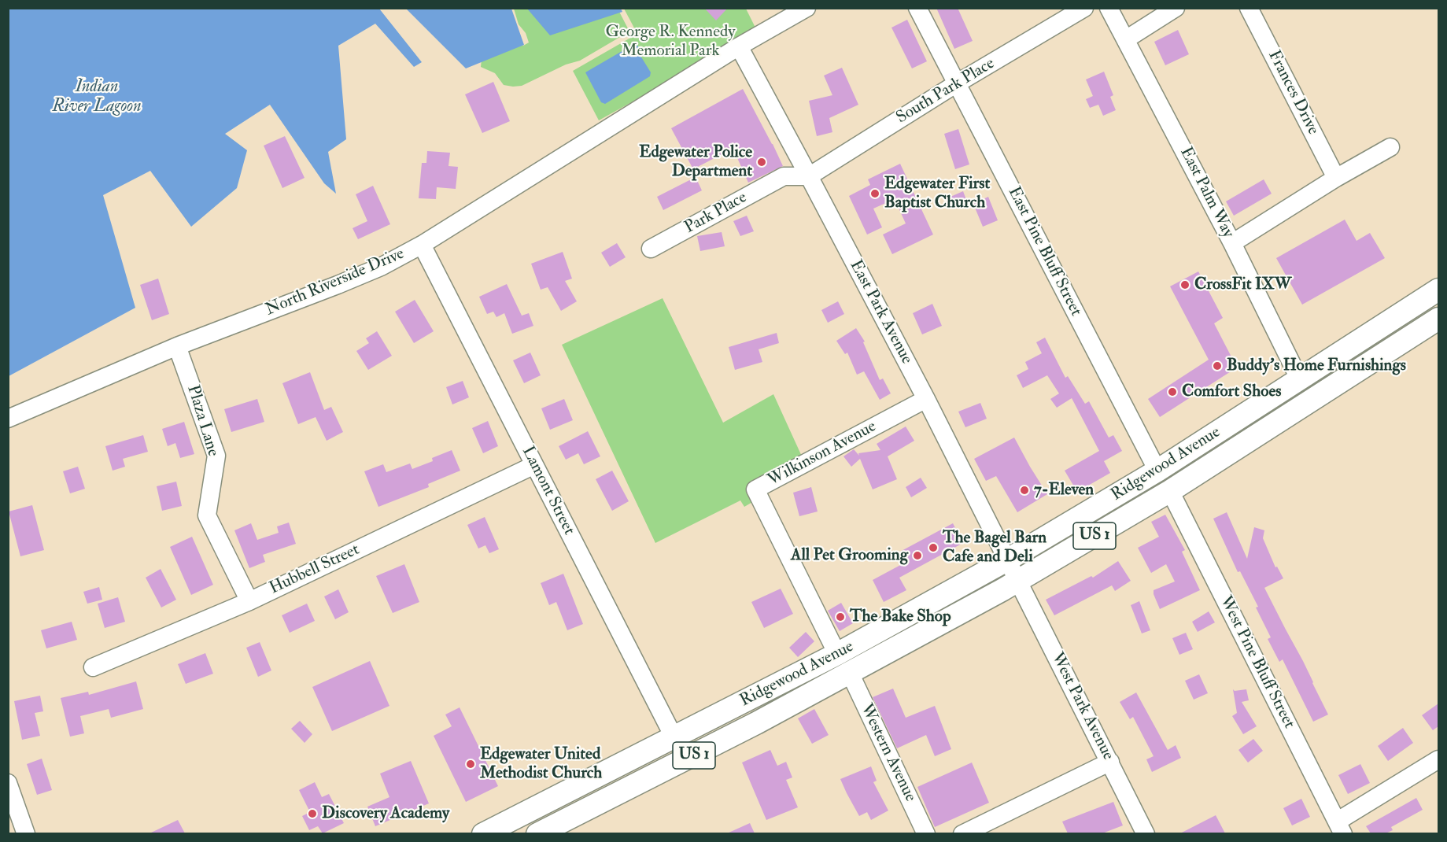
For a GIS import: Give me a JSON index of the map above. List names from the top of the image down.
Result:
{
  "streets": {
    "main road": ["Ridgewood Avenue", "US 1"],
    "street": [
      "South Park Place",
      "Frances Drive",
      "East Palm Way",
      "Park Place",
      "East Pine Bluff Street",
      "North Riverside Drive",
      "East Park Avenue",
      "Plaza Lane",
      "Wilkinson Avenue",
      "Lamont Street",
      "Hubbell Street",
      "West Pine Bluff Street",
      "West Park Avenue",
      "Western Avenue"
    ]
  },
  "crossings": [
    ["South Park Place", "Park Place"],
    ["South Park Place", "East Pine Bluff Street"],
    ["South Park Place", "East Park Avenue"],
    ["East Palm Way", "Ridgewood Avenue"],
    ["Park Place", "East Park Avenue"],
    ["East Pine Bluff Street", "Ridgewood Avenue"],
    ["North Riverside Drive", "East Park Avenue"],
    ["North Riverside Drive", "Plaza Lane"],
    ["North Riverside Drive", "Lamont Street"],
    ["East Park Avenue", "Wilkinson Avenue"],
    ["East Park Avenue", "Ridgewood Avenue"],
    ["East Park Avenue", "West Park Avenue"],
    ["Plaza Lane", "Hubbell Street"],
    ["Wilkinson Avenue", "Ridgewood Avenue"],
    ["Ridgewood Avenue", "Lamont Street"],
    ["Ridgewood Avenue", "West Pine Bluff Street"],
    ["Ridgewood Avenue", "West Park Avenue"],
    ["Ridgewood Avenue", "Western Avenue"],
    ["Lamont Street", "Hubbell Street"]
  ],
  "water": ["Indian River Lagoon"],
  "parks": ["George R. Kennedy Memorial Park"],
  "places": [
    "Edgewater Police Department",
    "Edgewater First Baptist Church",
    "CrossFit IXW",
    "Buddy's Home Furnishings",
    "Comfort Shoes",
    "7-Eleven",
    "The Bagel Barn Cafe and Deli",
    "All Pet Grooming",
    "The Bake Shop",
    "Edgewater United Methodist Church",
    "Discovery Academy"
  ]
}
